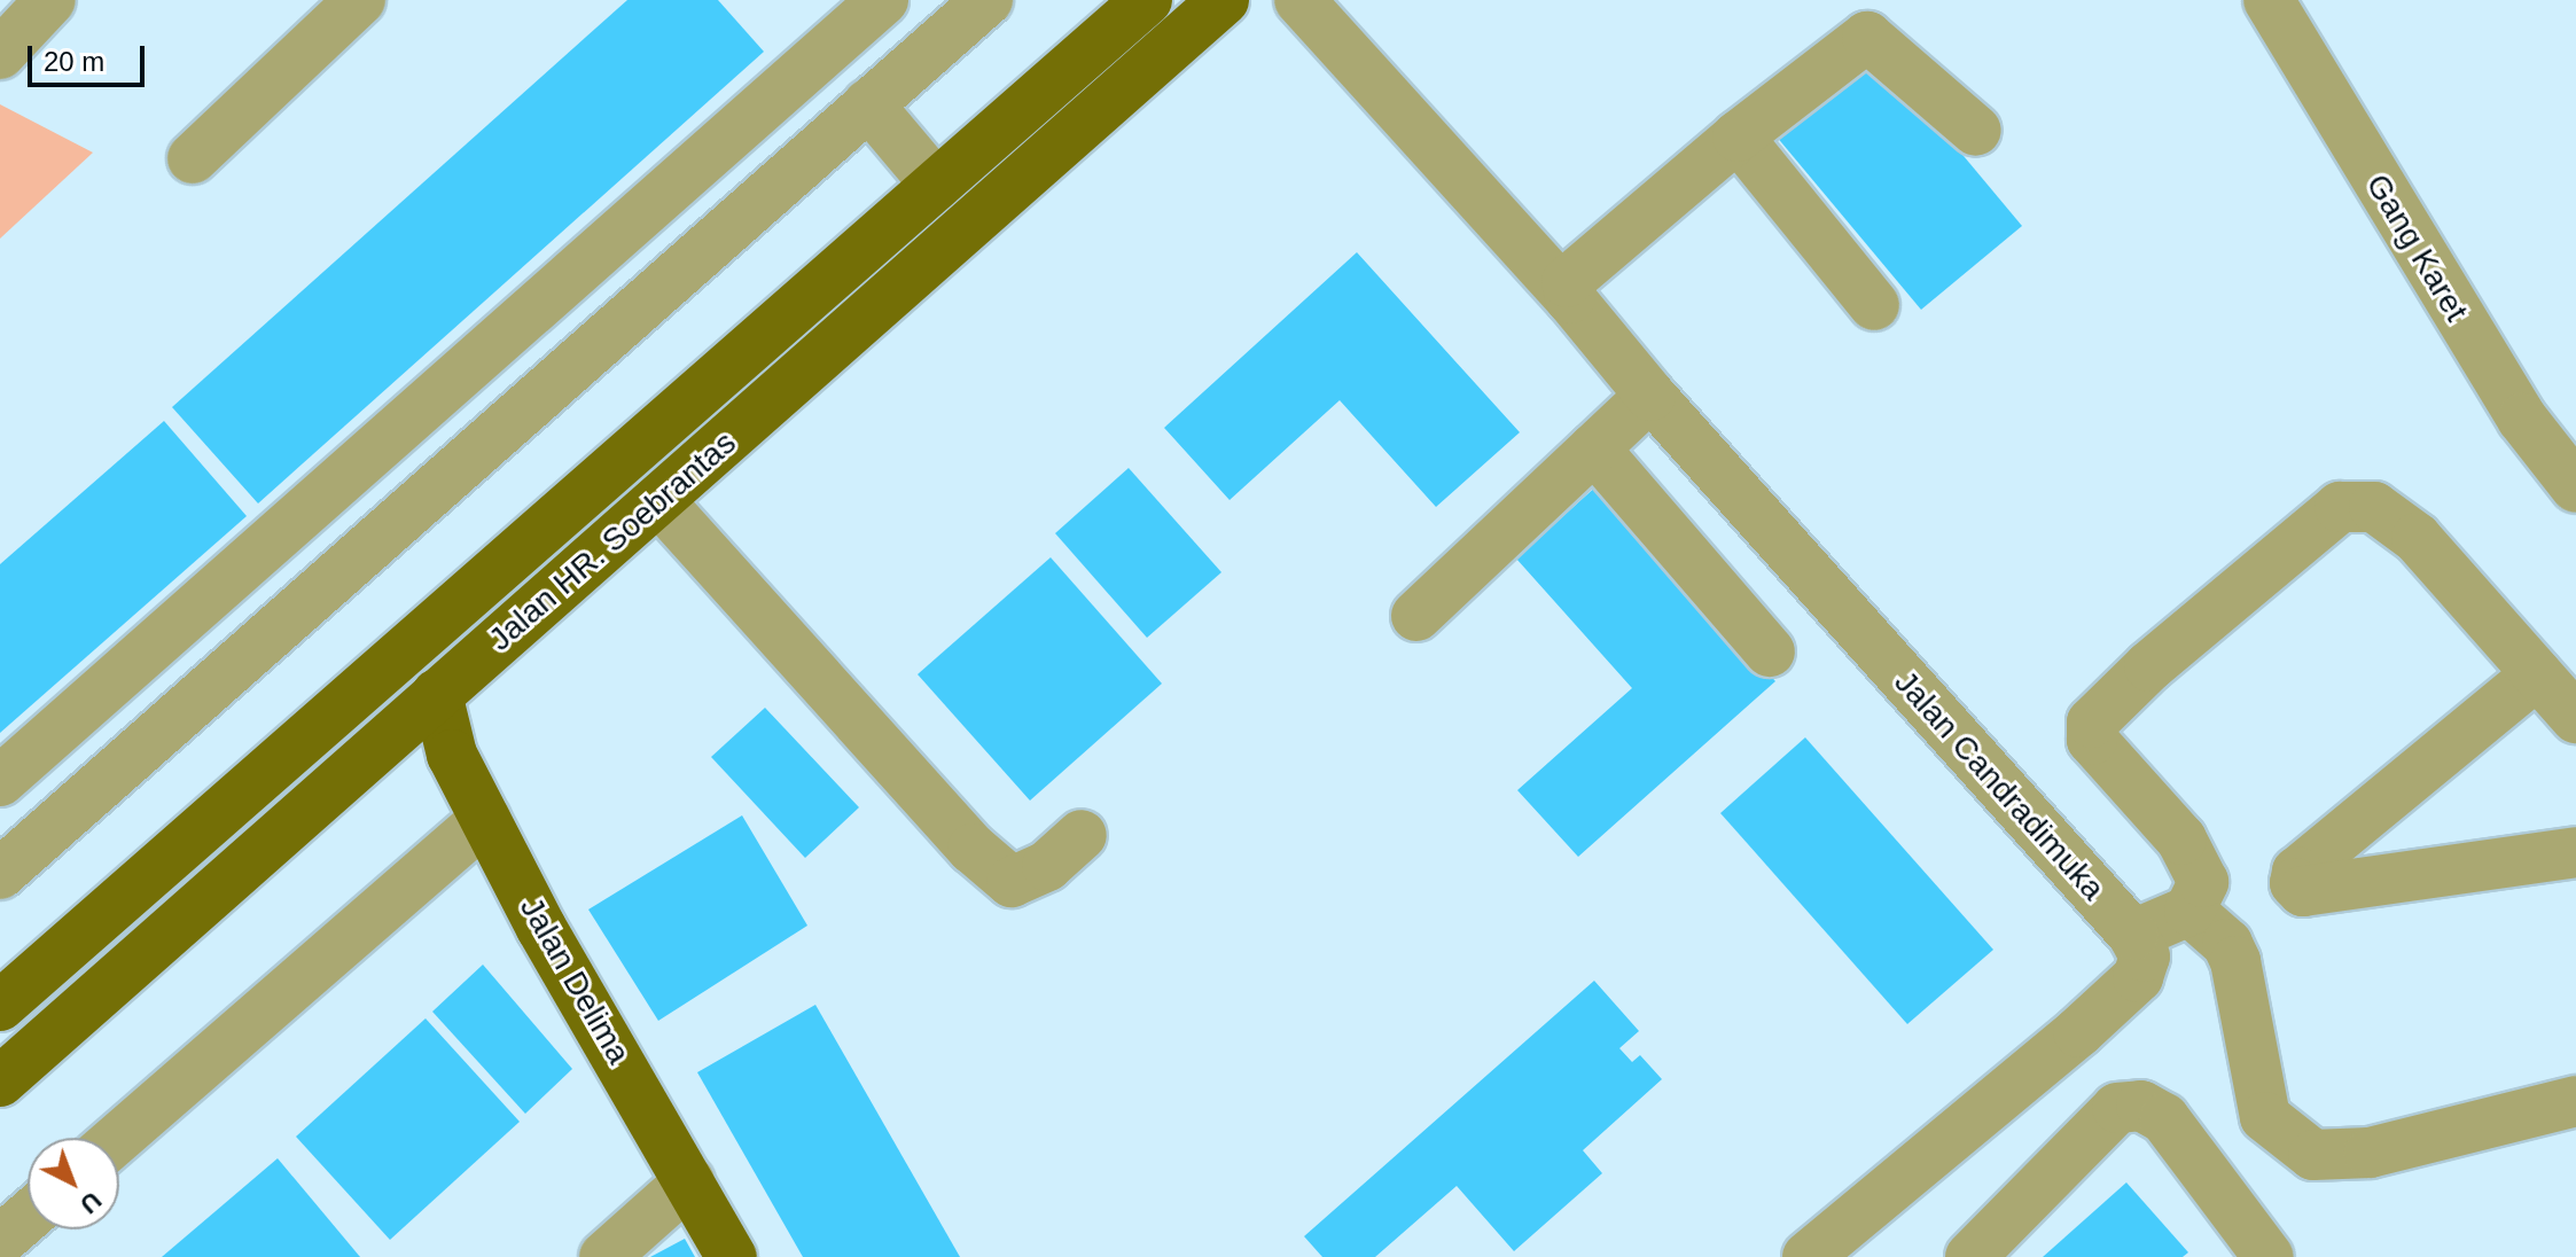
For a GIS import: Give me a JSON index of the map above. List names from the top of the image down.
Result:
{
  "streets": {
    "main road": ["Jalan HR. Soebrantas", "Jalan Delima"],
    "street": ["Gang Karet", "Jalan Candradimuka"]
  },
  "crossings": [
    ["Jalan HR. Soebrantas", "Jalan Delima"]
  ],
  "scale_bar": "20 m",
  "north": "bottom right"
}
